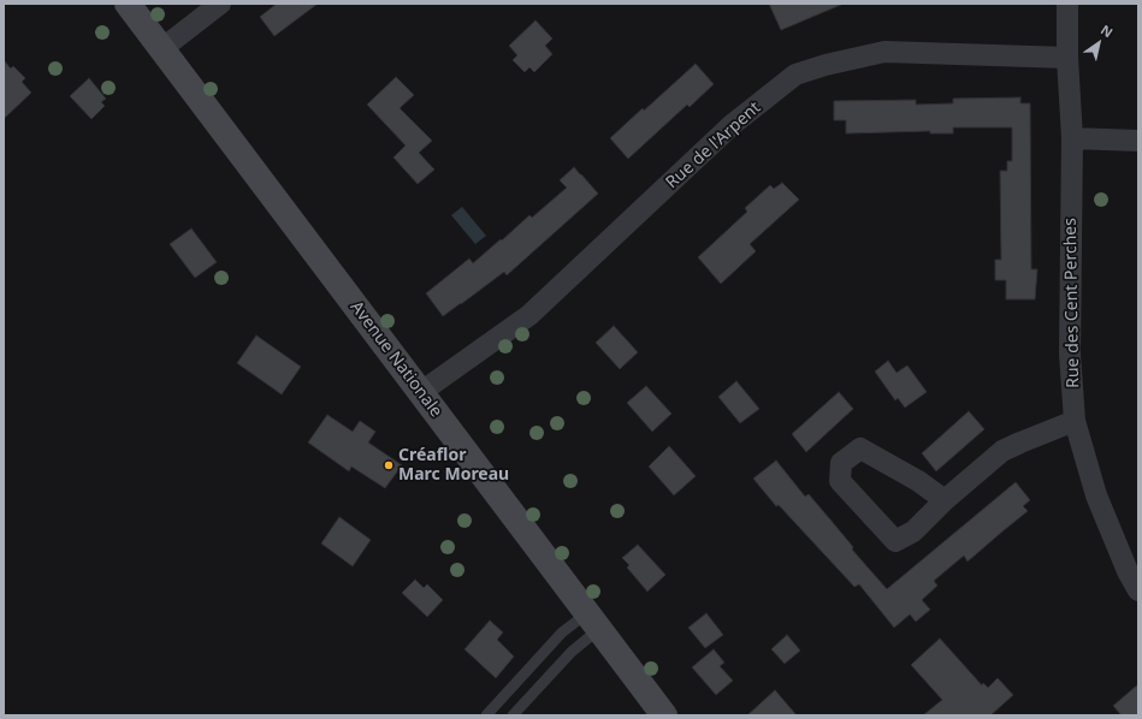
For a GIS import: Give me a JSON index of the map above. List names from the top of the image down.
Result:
{
  "streets": {
    "main road": ["Avenue Nationale"],
    "street": ["Rue de l'Arpent", "Rue des Cent Perches"]
  },
  "crossings": [
    ["Rue de l'Arpent", "Rue des Cent Perches"],
    ["Rue de l'Arpent", "Avenue Nationale"]
  ],
  "places": ["Créaflor Marc Moreau"],
  "north": "top right"
}
